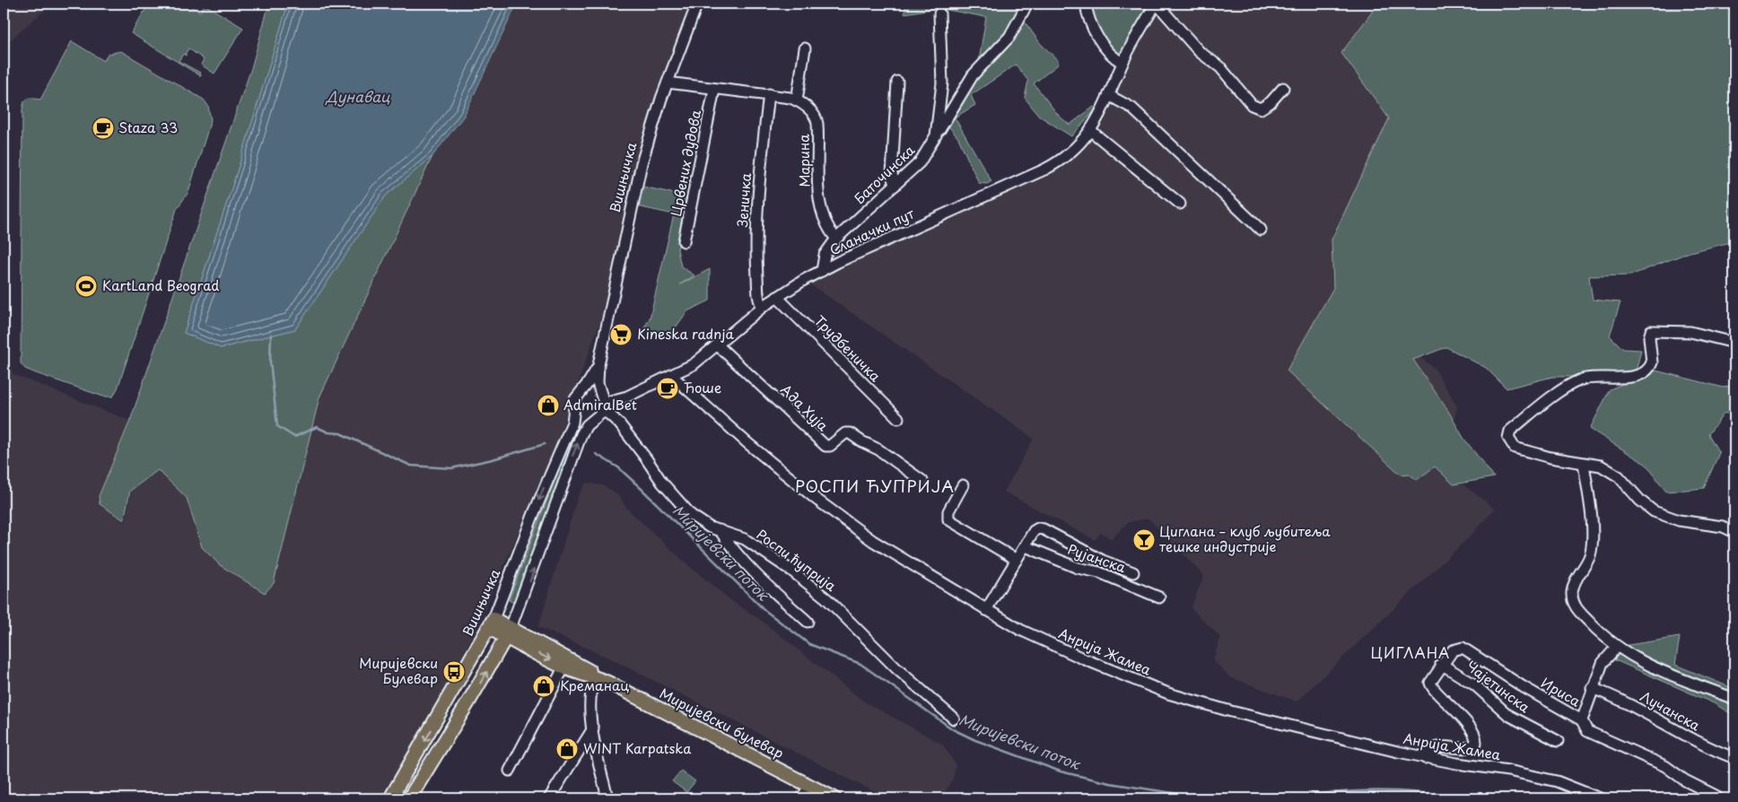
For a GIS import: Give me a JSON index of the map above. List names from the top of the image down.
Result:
{
  "streets": {
    "main road": ["Вишњичка", "Миријевски булевар"],
    "street": [
      "Марина",
      "Црвених дудова",
      "Баточинска",
      "Зеничка",
      "Сланачки пут",
      "Трудбеничка",
      "Ада Хуја",
      "Рујанска",
      "Роспи ћуприја",
      "Анрија Жамеа",
      "Чајетинска",
      "Ириса",
      "Лучанска"
    ]
  },
  "crossings": [
    ["Марина", "Црвених дудова"],
    ["Марина", "Баточинска"],
    ["Марина", "Вишњичка"],
    ["Марина", "Зеничка"],
    ["Вишњичка", "Сланачки пут"],
    ["Вишњичка", "Роспи ћуприја"],
    ["Вишњичка", "Миријевски булевар"],
    ["Зеничка", "Сланачки пут"],
    ["Сланачки пут", "Трудбеничка"],
    ["Сланачки пут", "Ада Хуја"],
    ["Сланачки пут", "Роспи ћуприја"],
    ["Сланачки пут", "Анрија Жамеа"],
    ["Чајетинска", "Ириса"]
  ],
  "districts": ["РОСПИ ЋУПРИЈА", "ЦИГЛАНА"],
  "water": ["Дунавац", "Миријевски поток"],
  "places": {
    "cafe": ["Staza 33", "Ћоше"],
    "sports": ["KartLand Beograd"],
    "supermarket": ["Kineska radnja"],
    "shop": ["AdmiralBet", "Креманац", "WINT Karpatska"],
    "bar": ["Циглана – клуб љубитеља тешке индустрије"],
    "bus stop": ["Миријевски Булевар"]
  }
}
